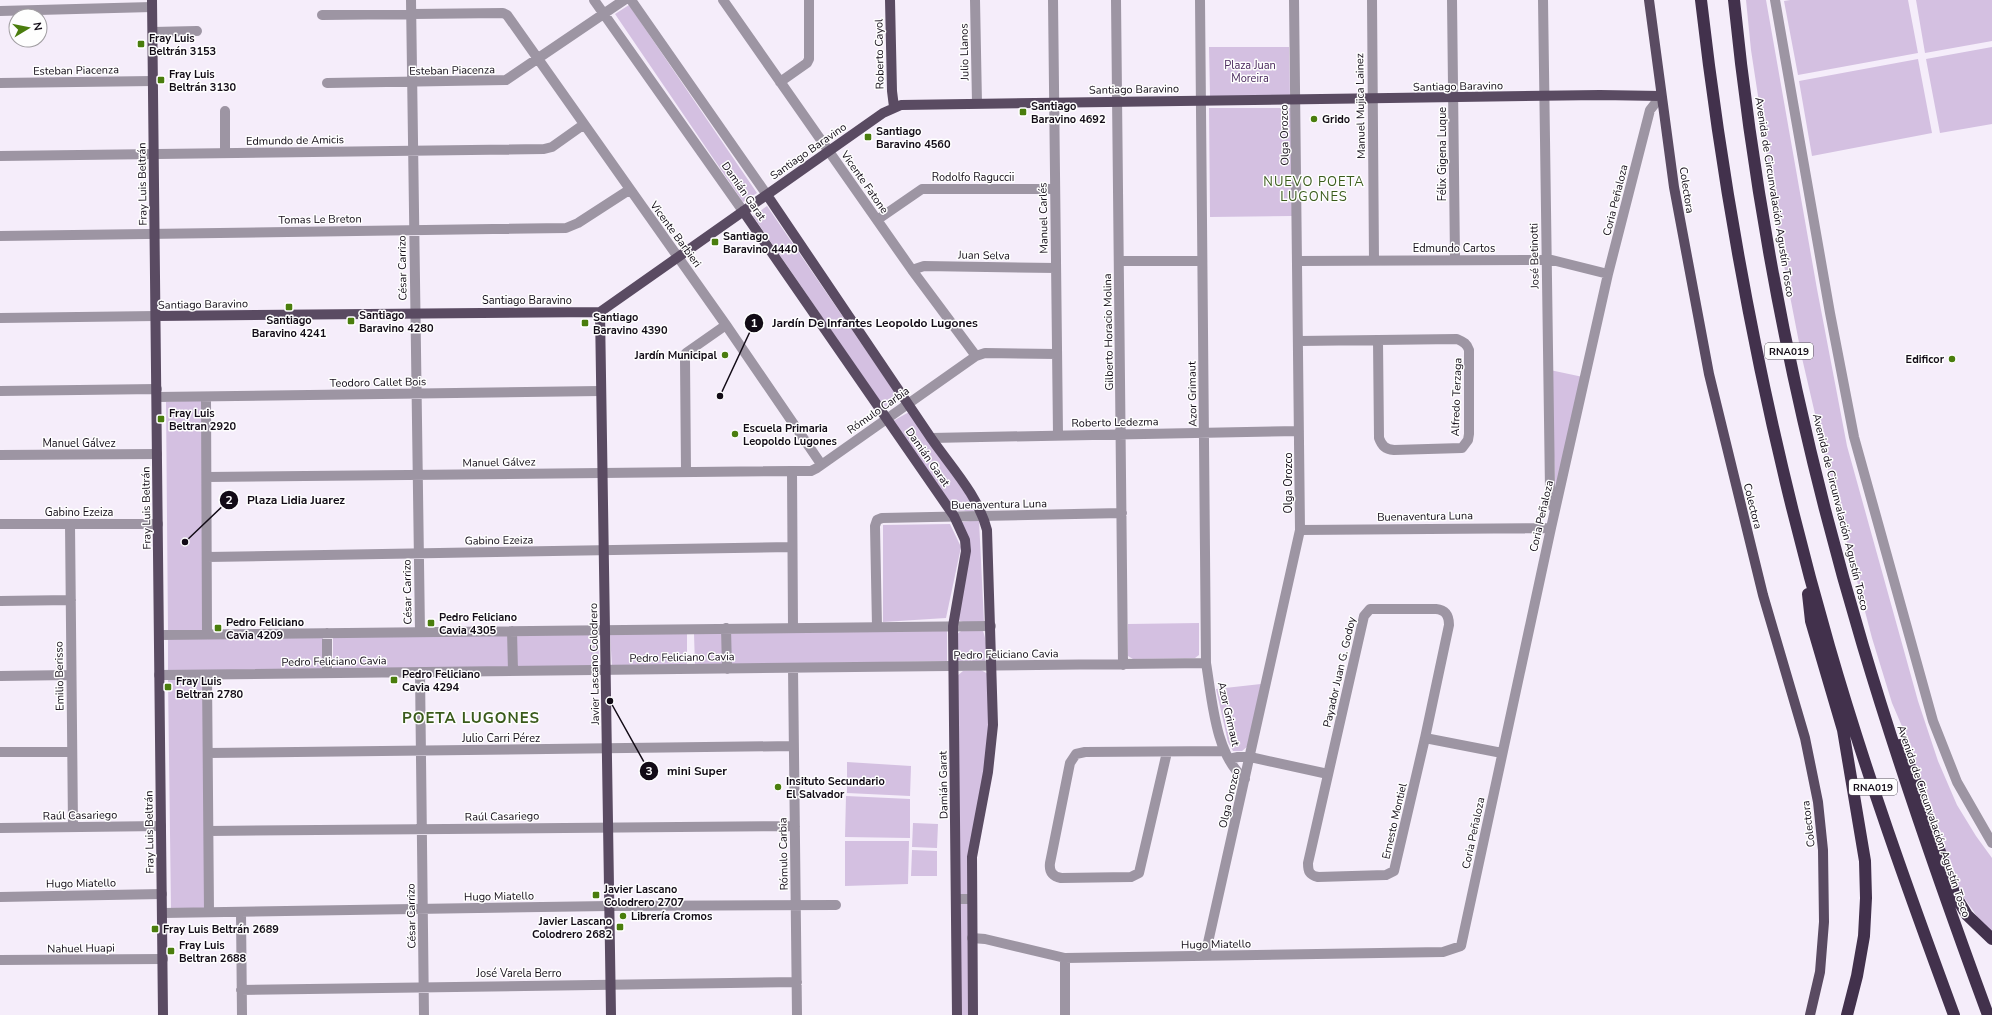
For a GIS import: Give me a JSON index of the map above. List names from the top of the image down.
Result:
{
  "streets": {
    "highway": ["Avenida de Circunvalación Agustín Tosco", "RNA019"],
    "main road": [
      "Roberto Cayol",
      "Santiago Baravino",
      "Fray Luis Beltrán",
      "Colectora",
      "Damián Garat",
      "Javier Lascano Colodrero"
    ],
    "street": [
      "Julio Llanos",
      "Esteban Piacenza",
      "Manuel Mujica Lainez",
      "Olga Orozco",
      "Edmundo de Amicis",
      "Félix Gigena Luque",
      "Rodolfo Raguccii",
      "Vicente Fatone",
      "Coria Peñaloza",
      "Manuel Carlés",
      "Tomas Le Breton",
      "Vicente Barbieri",
      "Edmundo Cartos",
      "Juan Selva",
      "José Betinotti",
      "César Carrizo",
      "Gilberto Horacio Molina",
      "Teodoro Callet Bois",
      "Azor Grimaut",
      "Alfredo Terzaga",
      "Rómulo Carbia",
      "Roberto Ledezma",
      "Manuel Gálvez",
      "Buenaventura Luna",
      "Gabino Ezeiza",
      "Pedro Feliciano Cavia",
      "Payador Juan G. Godoy",
      "Emilio Berisso",
      "Julio Carri Pérez",
      "Raúl Casariego",
      "Ernesto Montiel",
      "Hugo Miatello",
      "Nahuel Huapi",
      "José Varela Berro"
    ]
  },
  "crossings": [
    ["Julio Llanos", "Santiago Baravino"],
    ["Roberto Cayol", "Santiago Baravino"],
    ["Esteban Piacenza", "Fray Luis Beltrán"],
    ["Esteban Piacenza", "Damián Garat"],
    ["Esteban Piacenza", "Vicente Barbieri"],
    ["Esteban Piacenza", "César Carrizo"],
    ["Santiago Baravino", "Manuel Mujica Lainez"],
    ["Santiago Baravino", "Olga Orozco"],
    ["Santiago Baravino", "Félix Gigena Luque"],
    ["Santiago Baravino", "Vicente Fatone"],
    ["Santiago Baravino", "Fray Luis Beltrán"],
    ["Santiago Baravino", "Colectora"],
    ["Santiago Baravino", "Damián Garat"],
    ["Santiago Baravino", "Coria Peñaloza"],
    ["Santiago Baravino", "Manuel Carlés"],
    ["Santiago Baravino", "Vicente Barbieri"],
    ["Santiago Baravino", "José Betinotti"],
    ["Santiago Baravino", "César Carrizo"],
    ["Santiago Baravino", "Gilberto Horacio Molina"],
    ["Santiago Baravino", "Azor Grimaut"],
    ["Santiago Baravino", "Javier Lascano Colodrero"],
    ["Manuel Mujica Lainez", "Edmundo Cartos"],
    ["Olga Orozco", "Edmundo Cartos"],
    ["Olga Orozco", "Azor Grimaut"],
    ["Olga Orozco", "Alfredo Terzaga"],
    ["Olga Orozco", "Roberto Ledezma"],
    ["Olga Orozco", "Buenaventura Luna"],
    ["Olga Orozco", "Hugo Miatello"],
    ["Edmundo de Amicis", "Fray Luis Beltrán"],
    ["Edmundo de Amicis", "Vicente Barbieri"],
    ["Edmundo de Amicis", "César Carrizo"],
    ["Félix Gigena Luque", "Edmundo Cartos"],
    ["Rodolfo Raguccii", "Vicente Fatone"],
    ["Rodolfo Raguccii", "Manuel Carlés"],
    ["Vicente Fatone", "Juan Selva"],
    ["Vicente Fatone", "Rómulo Carbia"],
    ["Fray Luis Beltrán", "Tomas Le Breton"],
    ["Fray Luis Beltrán", "Teodoro Callet Bois"],
    ["Fray Luis Beltrán", "Manuel Gálvez"],
    ["Fray Luis Beltrán", "Gabino Ezeiza"],
    ["Fray Luis Beltrán", "Pedro Feliciano Cavia"],
    ["Fray Luis Beltrán", "Raúl Casariego"],
    ["Fray Luis Beltrán", "Hugo Miatello"],
    ["Fray Luis Beltrán", "Nahuel Huapi"],
    ["Colectora", "Coria Peñaloza"],
    ["Damián Garat", "Rómulo Carbia"],
    ["Damián Garat", "Roberto Ledezma"],
    ["Damián Garat", "Buenaventura Luna"],
    ["Damián Garat", "Pedro Feliciano Cavia"],
    ["Damián Garat", "Hugo Miatello"],
    ["Coria Peñaloza", "Edmundo Cartos"],
    ["Coria Peñaloza", "José Betinotti"],
    ["Coria Peñaloza", "Buenaventura Luna"],
    ["Coria Peñaloza", "Hugo Miatello"],
    ["Manuel Carlés", "Juan Selva"],
    ["Manuel Carlés", "Rómulo Carbia"],
    ["Manuel Carlés", "Roberto Ledezma"],
    ["Tomas Le Breton", "Vicente Barbieri"],
    ["Tomas Le Breton", "César Carrizo"],
    ["Vicente Barbieri", "César Carrizo"],
    ["Vicente Barbieri", "Rómulo Carbia"],
    ["Edmundo Cartos", "José Betinotti"],
    ["César Carrizo", "Teodoro Callet Bois"],
    ["César Carrizo", "Manuel Gálvez"],
    ["César Carrizo", "Gabino Ezeiza"],
    ["César Carrizo", "Pedro Feliciano Cavia"],
    ["César Carrizo", "Julio Carri Pérez"],
    ["César Carrizo", "Raúl Casariego"],
    ["César Carrizo", "Hugo Miatello"],
    ["César Carrizo", "José Varela Berro"],
    ["Gilberto Horacio Molina", "Roberto Ledezma"],
    ["Gilberto Horacio Molina", "Buenaventura Luna"],
    ["Gilberto Horacio Molina", "Pedro Feliciano Cavia"],
    ["Teodoro Callet Bois", "Javier Lascano Colodrero"],
    ["Azor Grimaut", "Roberto Ledezma"],
    ["Azor Grimaut", "Pedro Feliciano Cavia"],
    ["Rómulo Carbia", "Manuel Gálvez"],
    ["Rómulo Carbia", "Pedro Feliciano Cavia"],
    ["Rómulo Carbia", "Julio Carri Pérez"],
    ["Rómulo Carbia", "Raúl Casariego"],
    ["Rómulo Carbia", "Hugo Miatello"],
    ["Rómulo Carbia", "José Varela Berro"],
    ["Manuel Gálvez", "Javier Lascano Colodrero"],
    ["Gabino Ezeiza", "Javier Lascano Colodrero"],
    ["Gabino Ezeiza", "Emilio Berisso"],
    ["Pedro Feliciano Cavia", "Javier Lascano Colodrero"],
    ["Javier Lascano Colodrero", "Julio Carri Pérez"],
    ["Javier Lascano Colodrero", "Raúl Casariego"],
    ["Javier Lascano Colodrero", "Hugo Miatello"],
    ["Javier Lascano Colodrero", "José Varela Berro"],
    ["Payador Juan G. Godoy", "Ernesto Montiel"],
    ["Emilio Berisso", "Raúl Casariego"]
  ],
  "districts": ["NUEVO POETA LUGONES", "POETA LUGONES"],
  "parks": ["Plaza Juan Moreira"],
  "places": {
    "transit": [
      "Fray Luis Beltrán 3153",
      "Fray Luis Beltrán 3130",
      "Santiago Baravino 4692",
      "Santiago Baravino 4560",
      "Santiago Baravino 4440",
      "Santiago Baravino 4241",
      "Santiago Baravino 4280",
      "Santiago Baravino 4390",
      "Fray Luis Beltran 2920",
      "Pedro Feliciano Cavia 4305",
      "Pedro Feliciano Cavia 4209",
      "Pedro Feliciano Cavia 4294",
      "Fray Luis Beltran 2780",
      "Javier Lascano Colodrero 2707",
      "Javier Lascano Colodrero 2682",
      "Fray Luis Beltrán 2689",
      "Fray Luis Beltran 2688"
    ],
    "other": [
      "Grido",
      "Jardín Municipal",
      "Edificor",
      "Jardín De Infantes Leopoldo Lugones",
      "Escuela Primaria Leopoldo Lugones",
      "Plaza Lidia Juarez",
      "mini Super",
      "Insituto Secundario El Salvador",
      "Librería Cromos"
    ]
  },
  "north": "right"
}
